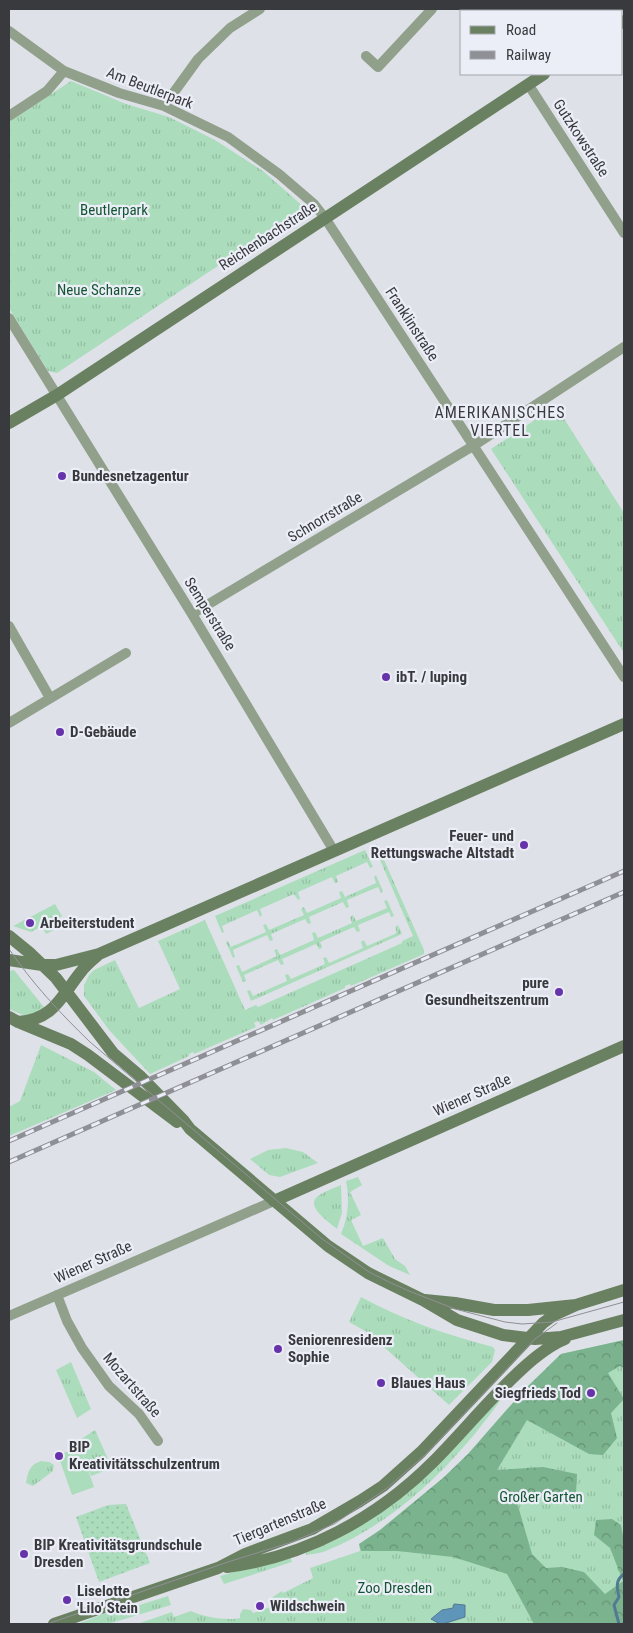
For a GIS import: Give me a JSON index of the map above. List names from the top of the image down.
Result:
{
  "streets": {
    "main road": ["Reichenbachstraße", "Wiener Straße", "Tiergartenstraße"],
    "street": [
      "Am Beutlerpark",
      "Gutzkowstraße",
      "Franklinstraße",
      "Schnorrstraße",
      "Semperstraße",
      "Mozartstraße"
    ]
  },
  "crossings": [
    ["Am Beutlerpark", "Reichenbachstraße"],
    ["Am Beutlerpark", "Franklinstraße"],
    ["Gutzkowstraße", "Reichenbachstraße"],
    ["Reichenbachstraße", "Franklinstraße"],
    ["Reichenbachstraße", "Semperstraße"],
    ["Franklinstraße", "Schnorrstraße"],
    ["Schnorrstraße", "Semperstraße"],
    ["Wiener Straße", "Mozartstraße"]
  ],
  "districts": ["AMERIKANISCHES VIERTEL"],
  "parks": [
    "Beutlerpark",
    "Neue Schanze",
    "Großer Garten",
    "Zoo Dresden"
  ],
  "places": [
    "Bundesnetzagentur",
    "ibT. / luping",
    "D-Gebäude",
    "Feuer- und Rettungswache Altstadt",
    "Arbeiterstudent",
    "pure Gesundheitszentrum",
    "Seniorenresidenz Sophie",
    "Blaues Haus",
    "Siegfrieds Tod",
    "BIP Kreativitätsschulzentrum",
    "BIP Kreativitätsgrundschule Dresden",
    "Liselotte 'Lilo' Stein",
    "Wildschwein"
  ],
  "legend": ["Road", "Railway"]
}
